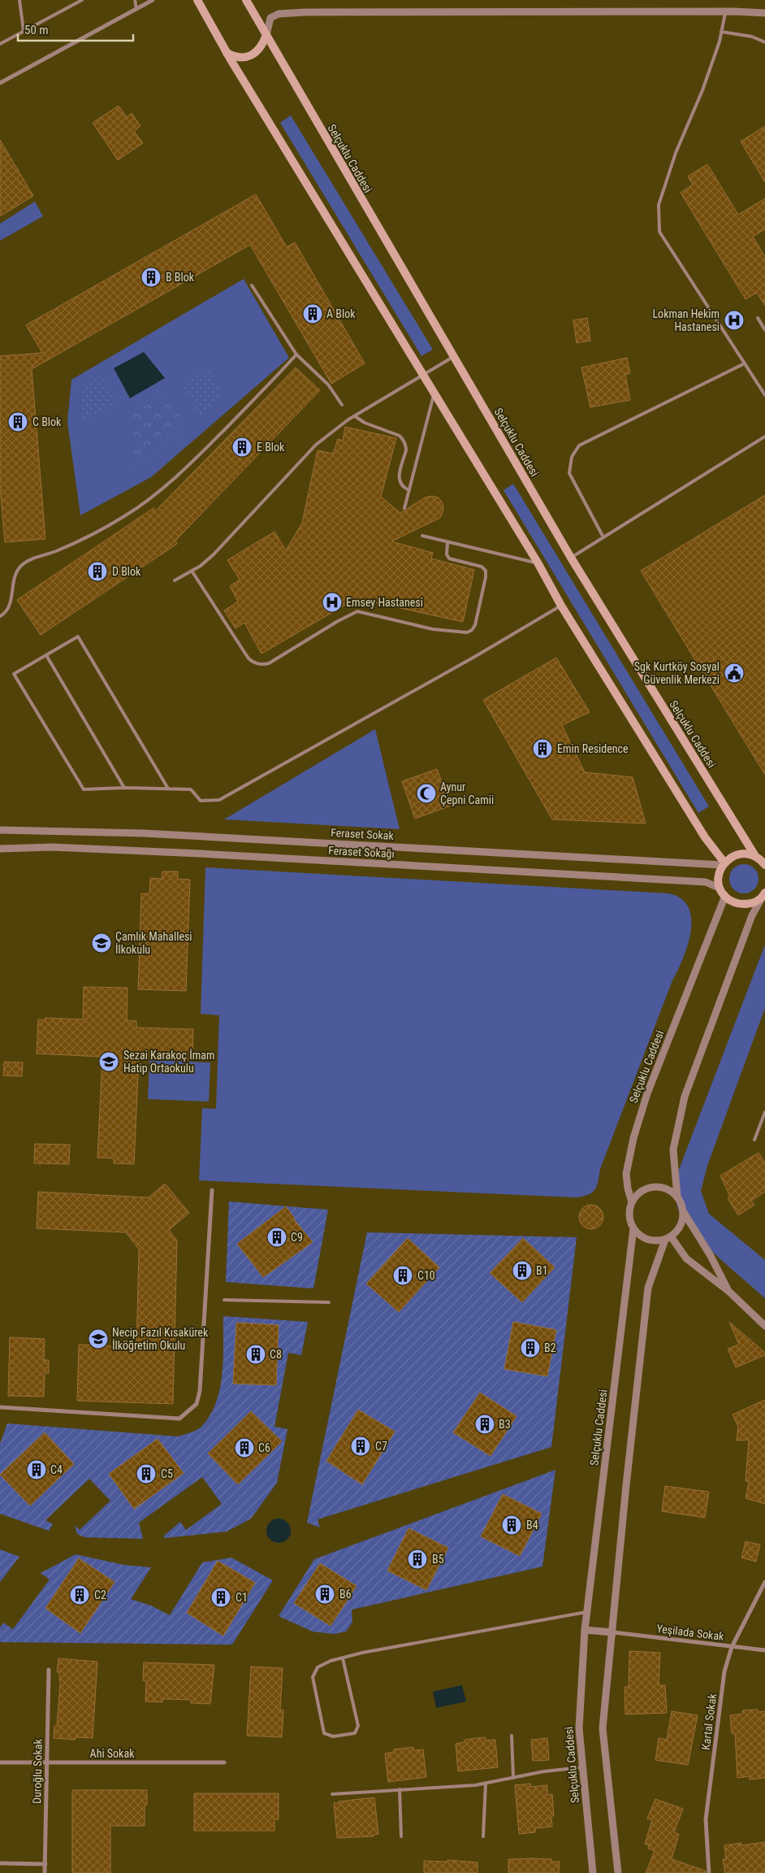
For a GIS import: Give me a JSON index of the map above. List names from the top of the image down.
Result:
{
  "streets": {
    "main road": ["Selçuklu Caddesi"],
    "street": [
      "Feraset Sokak",
      "Feraset Sokağı",
      "Yeşilada Sokak",
      "Kartal Sokak",
      "Ahi Sokak",
      "Duroğlu Sokak"
    ]
  },
  "crossings": [
    ["Selçuklu Caddesi", "Feraset Sokağı"],
    ["Yeşilada Sokak", "Kartal Sokak"],
    ["Ahi Sokak", "Duroğlu Sokak"]
  ],
  "places": {
    "building": [
      "B Blok",
      "A Blok",
      "C Blok",
      "E Blok",
      "D Blok",
      "Emin Residence",
      "C9",
      "B1",
      "C10",
      "B2",
      "C8",
      "B3",
      "C7",
      "C6",
      "C4",
      "C5",
      "B4",
      "B5",
      "B6",
      "C2",
      "C1"
    ],
    "hospital": ["Lokman Hekim Hastanesi", "Emsey Hastanesi"],
    "public building": ["Sgk Kurtköy Sosyal Güvenlik Merkezi"],
    "mosque": ["Aynur Çepni Camii"],
    "school or university": ["Çamlık Mahallesi İlkokulu", "Sezai Karakoç İmam Hatip Ortaokulu", "Necip Fazıl Kısakürek İlköğretim Okulu"]
  },
  "scale_bar": "50 m"
}
